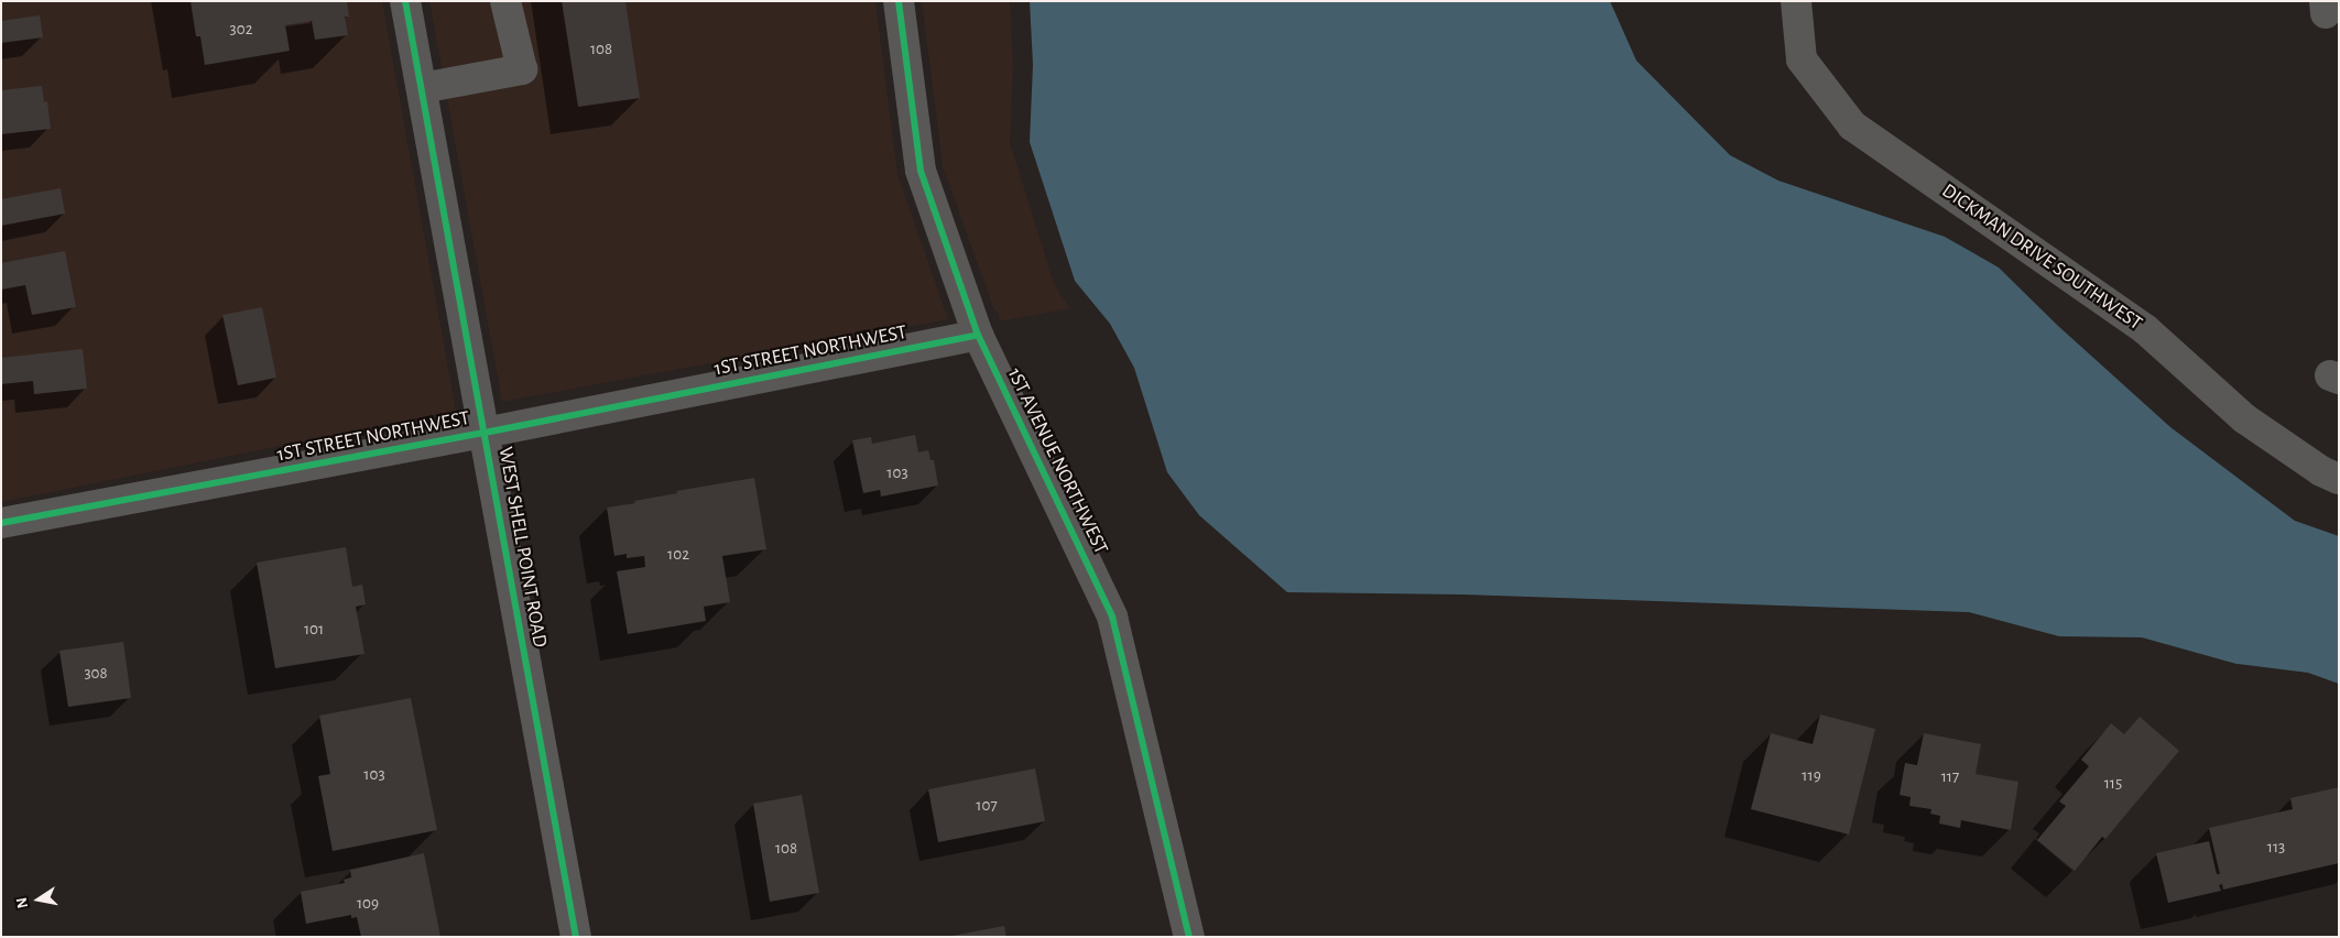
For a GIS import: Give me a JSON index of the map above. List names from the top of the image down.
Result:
{
  "streets": {
    "street": [
      "DICKMAN DRIVE SOUTHWEST",
      "1ST STREET NORTHWEST",
      "1ST AVENUE NORTHWEST",
      "WEST SHELL POINT ROAD"
    ]
  },
  "crossings": [
    ["1ST STREET NORTHWEST", "1ST AVENUE NORTHWEST"],
    ["1ST STREET NORTHWEST", "WEST SHELL POINT ROAD"]
  ],
  "house_numbers": [
    "302",
    "108",
    "103",
    "102",
    "101",
    "308",
    "103",
    "119",
    "117",
    "115",
    "107",
    "113",
    "108",
    "109"
  ],
  "north": "left"
}
